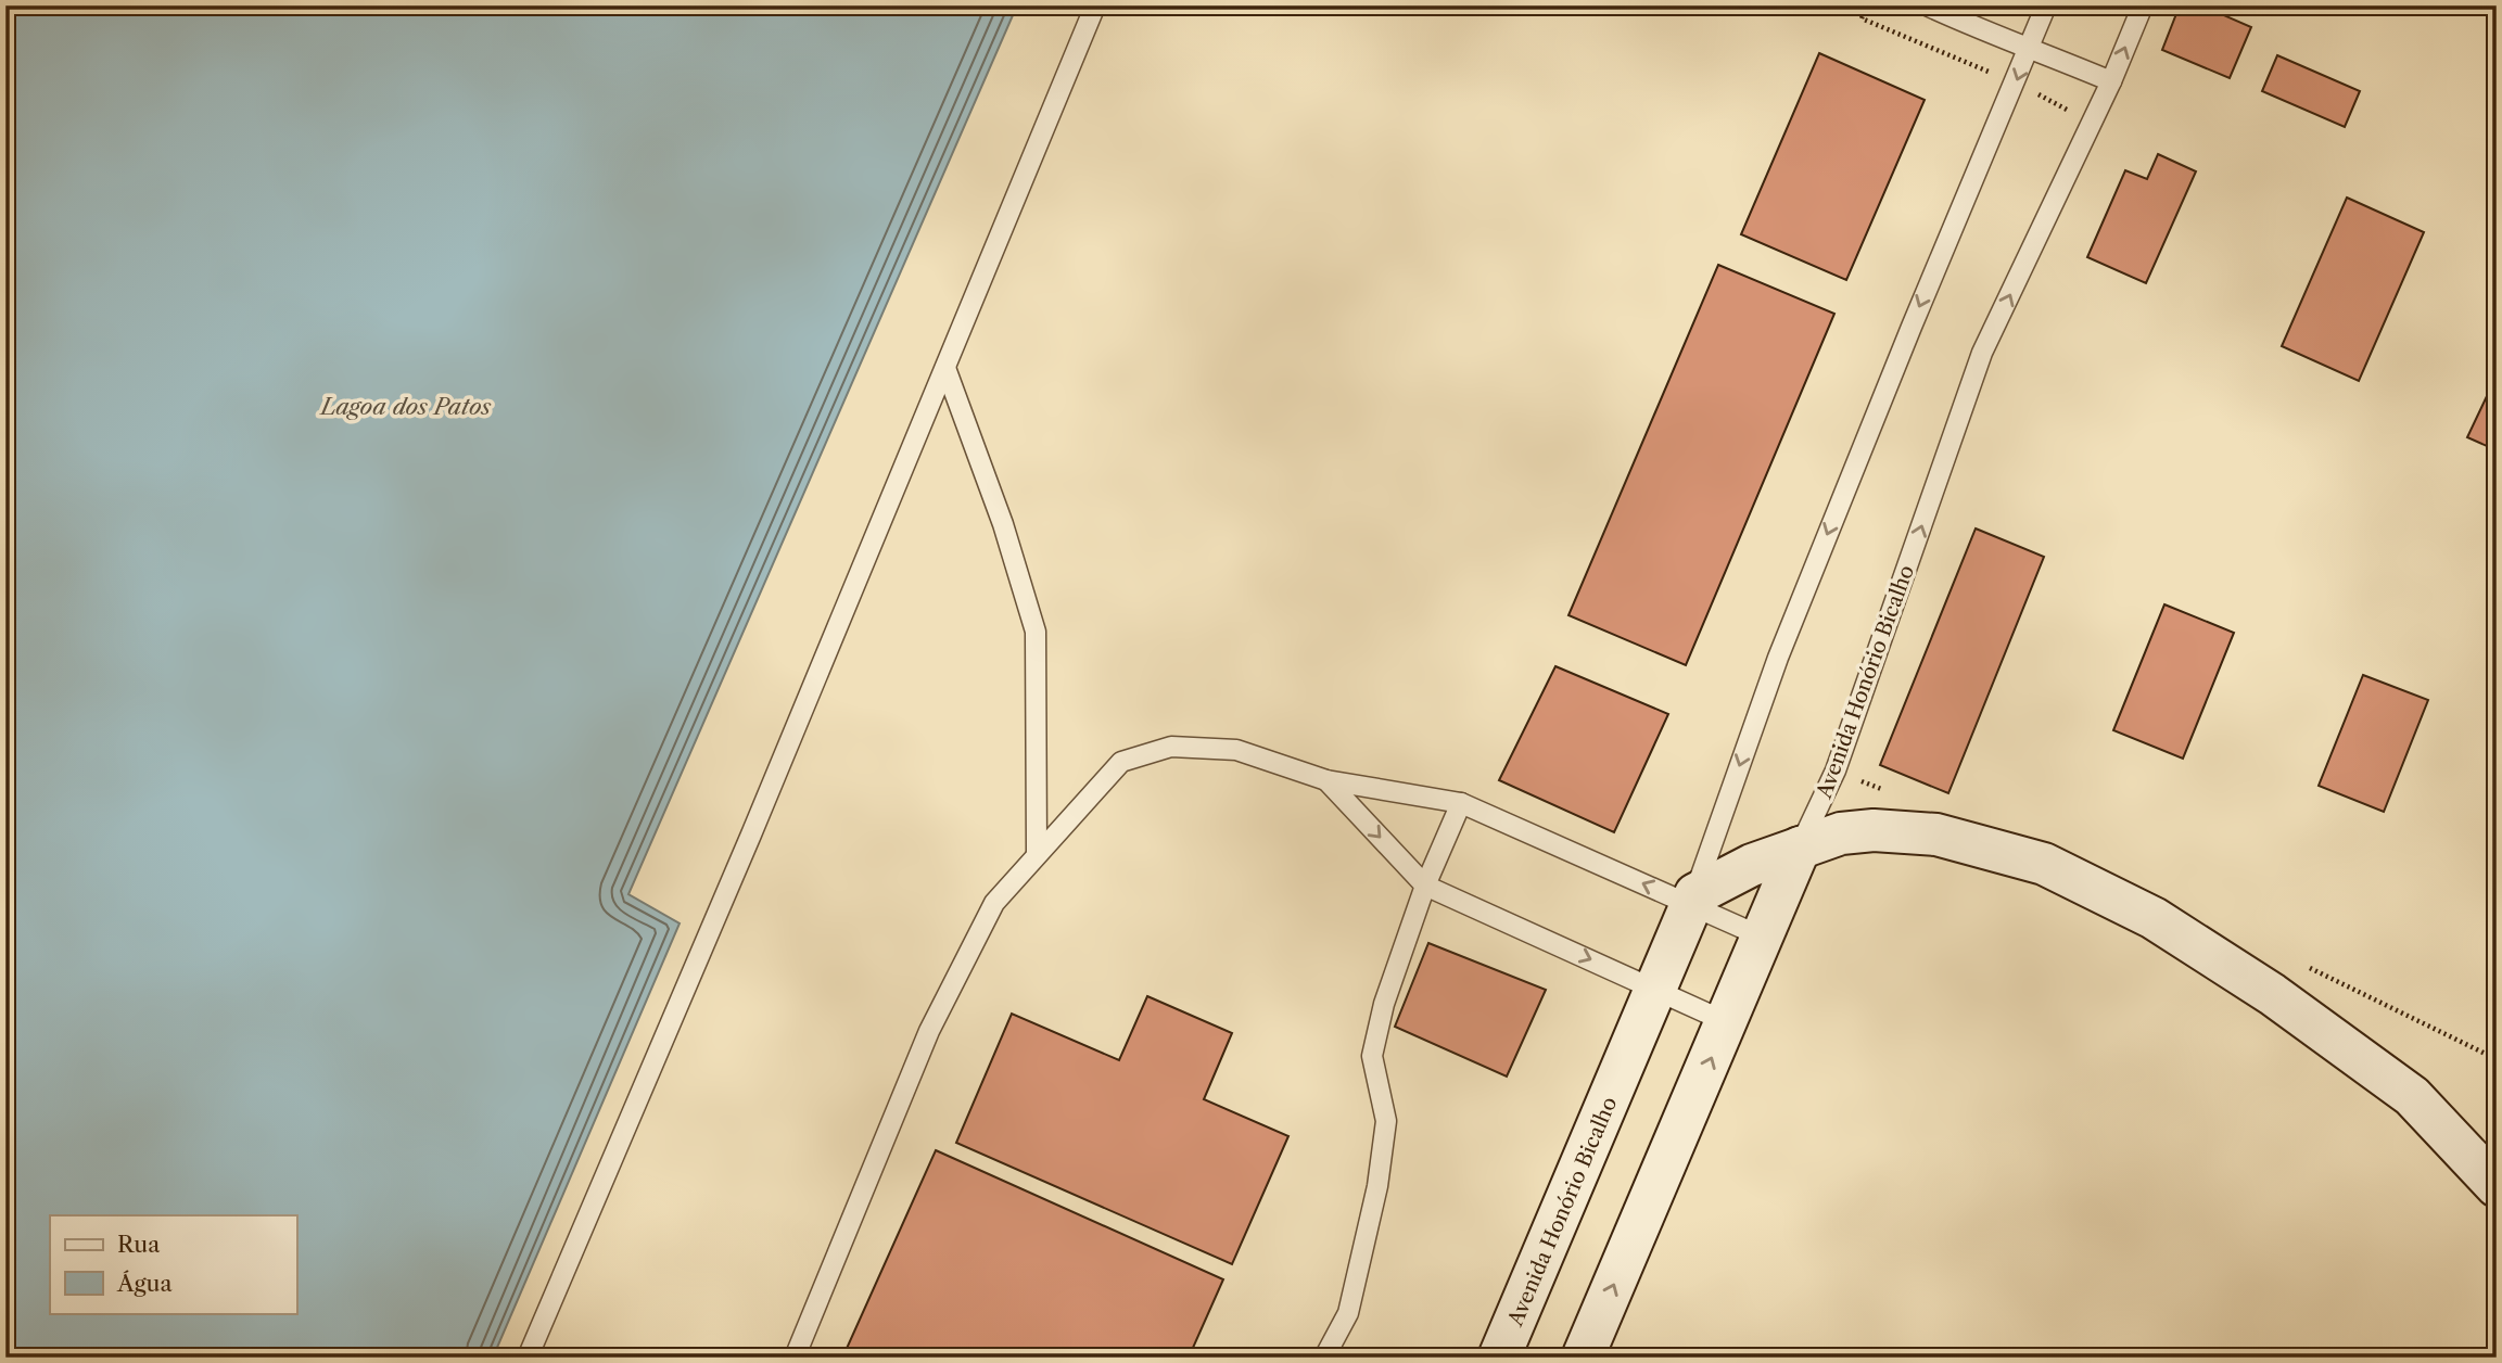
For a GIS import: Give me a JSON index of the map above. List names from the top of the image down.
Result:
{
  "streets": {
    "main road": ["Avenida Honório Bicalho"]
  },
  "water": ["Lagoa dos Patos"],
  "legend": ["Rua", "Água"]
}
